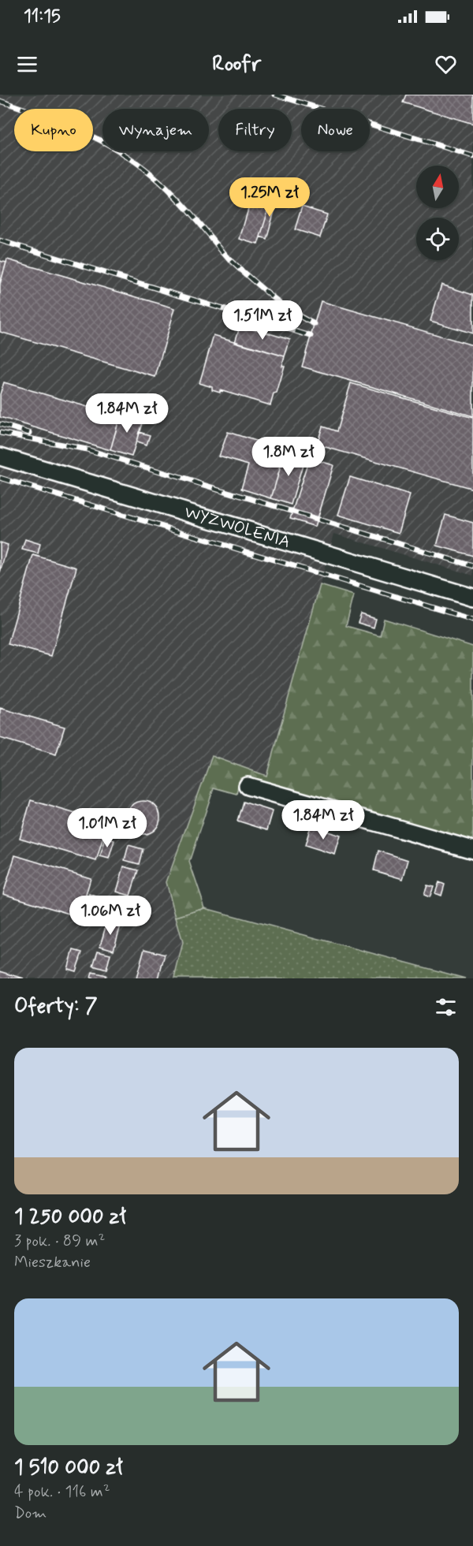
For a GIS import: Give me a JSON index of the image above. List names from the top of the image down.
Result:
{
  "streets": {
    "street": ["WYZWOLENIA"]
  },
  "north": "top",
  "page": {
    "status": "11:15",
    "header": "Roofr",
    "chip": [
      "Kupno",
      "Wynajem",
      "Filtry",
      "Nowe"
    ],
    "price": [
      "1.25M zł",
      "1.51M zł",
      "1.84M zł",
      "1.8M zł",
      "1.84M zł",
      "1.01M zł",
      "1.06M zł"
    ],
    "heading": "Oferty: 7",
    "list": [
      {
        "name": "1 250 000 zł",
        "note": "3 pok. · 89 m² · Mieszkanie"
      },
      {
        "name": "1 510 000 zł",
        "note": "4 pok. · 116 m² · Dom"
      }
    ]
  }
}
